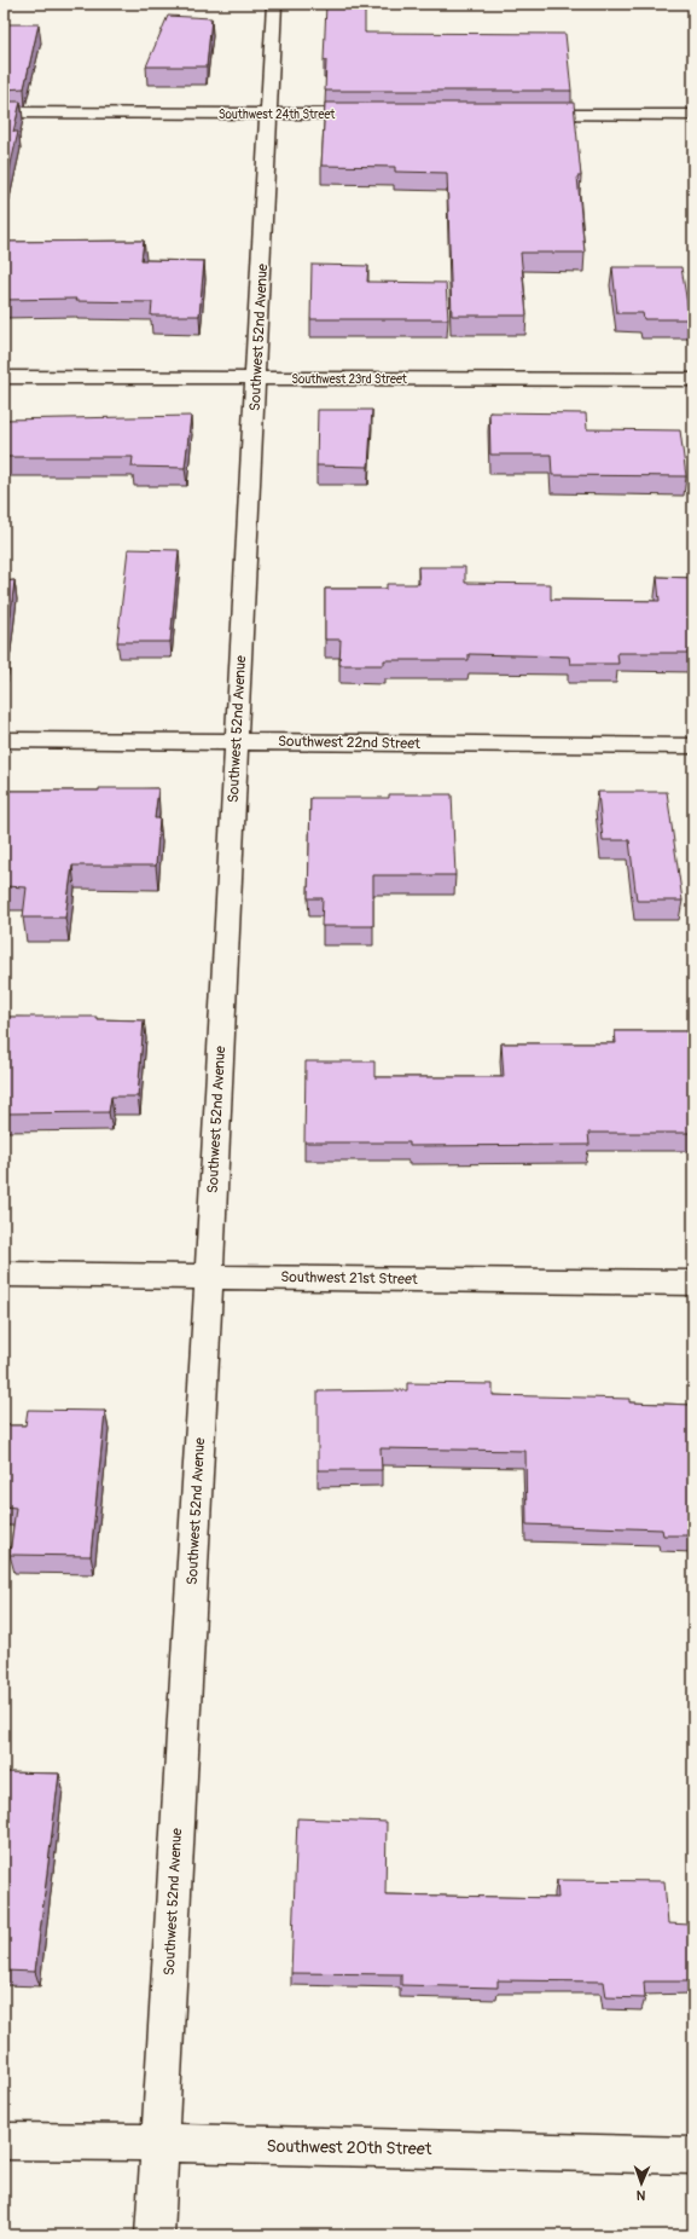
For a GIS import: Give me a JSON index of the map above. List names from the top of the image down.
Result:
{
  "streets": {
    "street": [
      "Southwest 24th Street",
      "Southwest 52nd Avenue",
      "Southwest 23rd Street",
      "Southwest 22nd Street",
      "Southwest 21st Street",
      "Southwest 20th Street"
    ]
  },
  "crossings": [
    ["Southwest 24th Street", "Southwest 52nd Avenue"],
    ["Southwest 52nd Avenue", "Southwest 23rd Street"],
    ["Southwest 52nd Avenue", "Southwest 22nd Street"],
    ["Southwest 52nd Avenue", "Southwest 21st Street"],
    ["Southwest 52nd Avenue", "Southwest 20th Street"]
  ],
  "north": "bottom"
}
